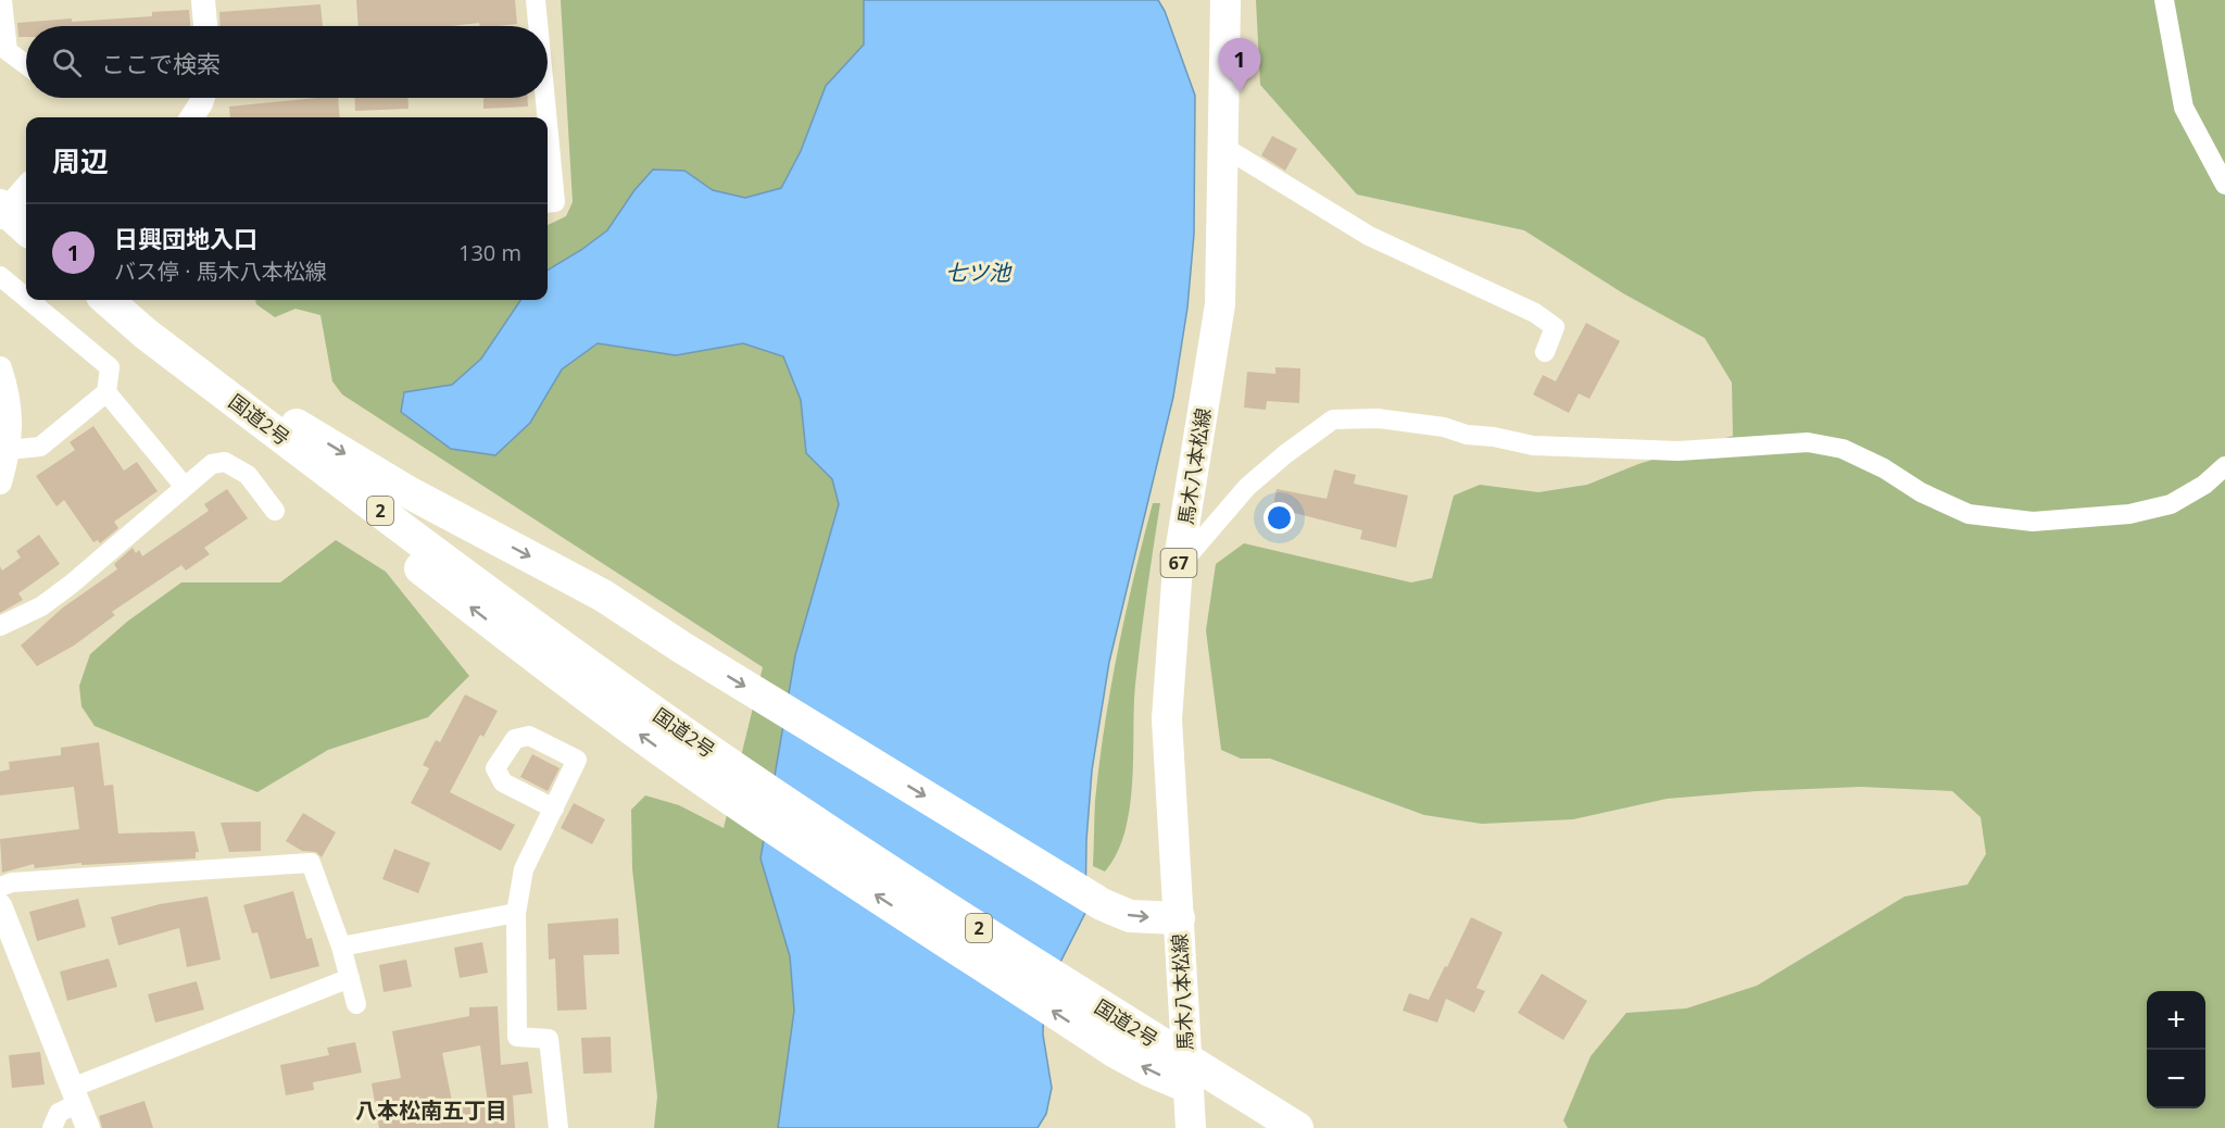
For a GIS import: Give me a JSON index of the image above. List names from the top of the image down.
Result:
{
  "streets": {
    "highway": ["国道2号", "2"],
    "main road": ["馬木八本松線", "67"]
  },
  "districts": ["八本松南五丁目"],
  "water": ["七ツ池"],
  "page": {
    "search": "ここで検索",
    "pins": "1",
    "heading": "周辺",
    "list": [
      {
        "mark": "1",
        "name": "日興団地入口",
        "note": "バス停 · 馬木八本松線",
        "value": "130 m"
      }
    ],
    "map_buttons": ["+", "−"]
  }
}
